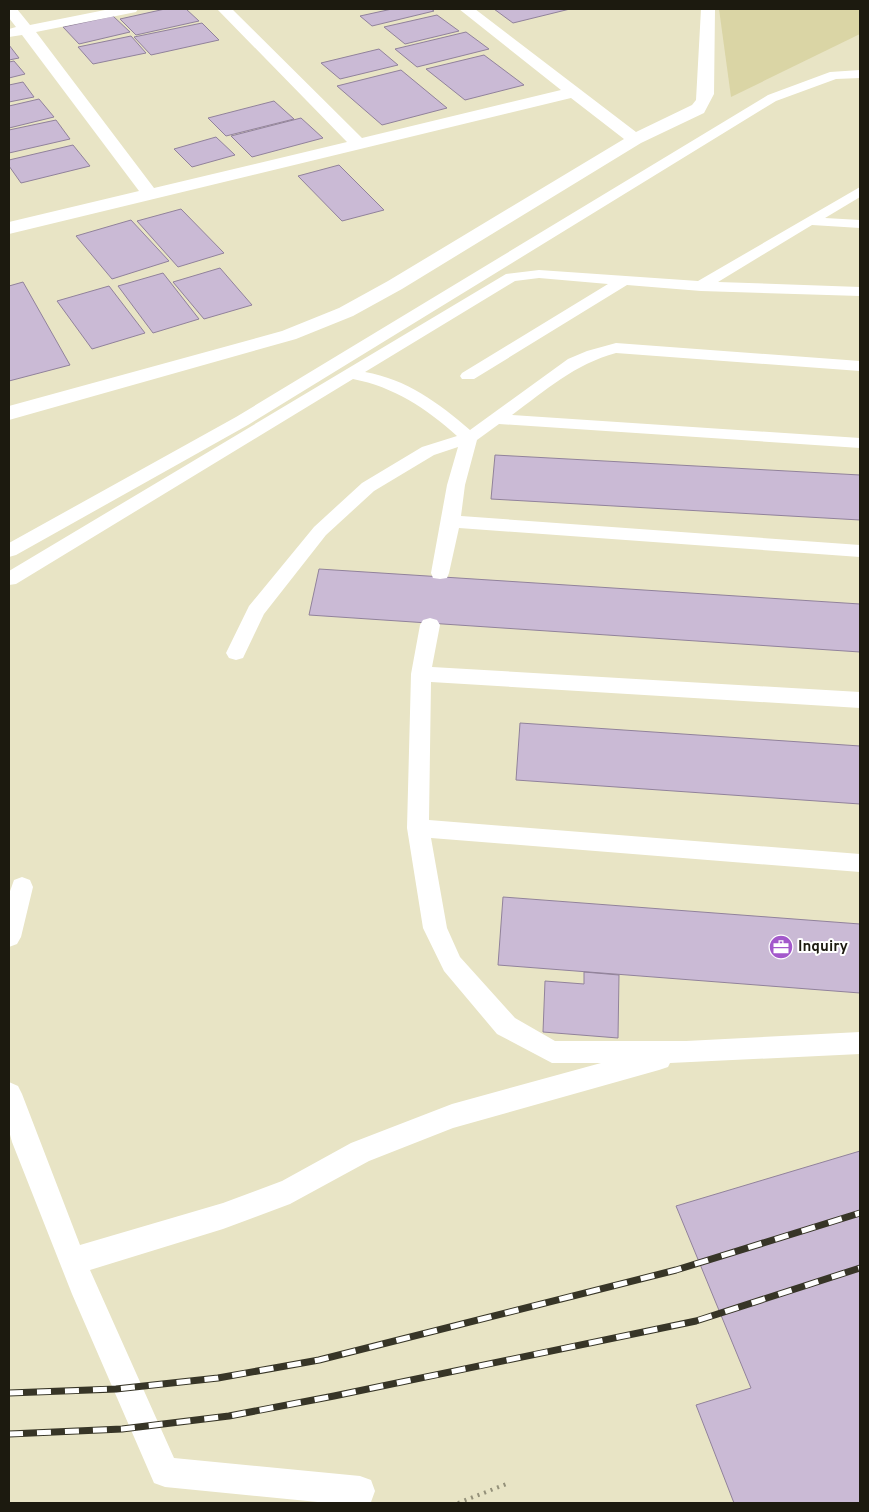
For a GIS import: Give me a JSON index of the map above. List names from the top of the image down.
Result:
{
  "places": {
    "office": ["Inquiry"]
  }
}
